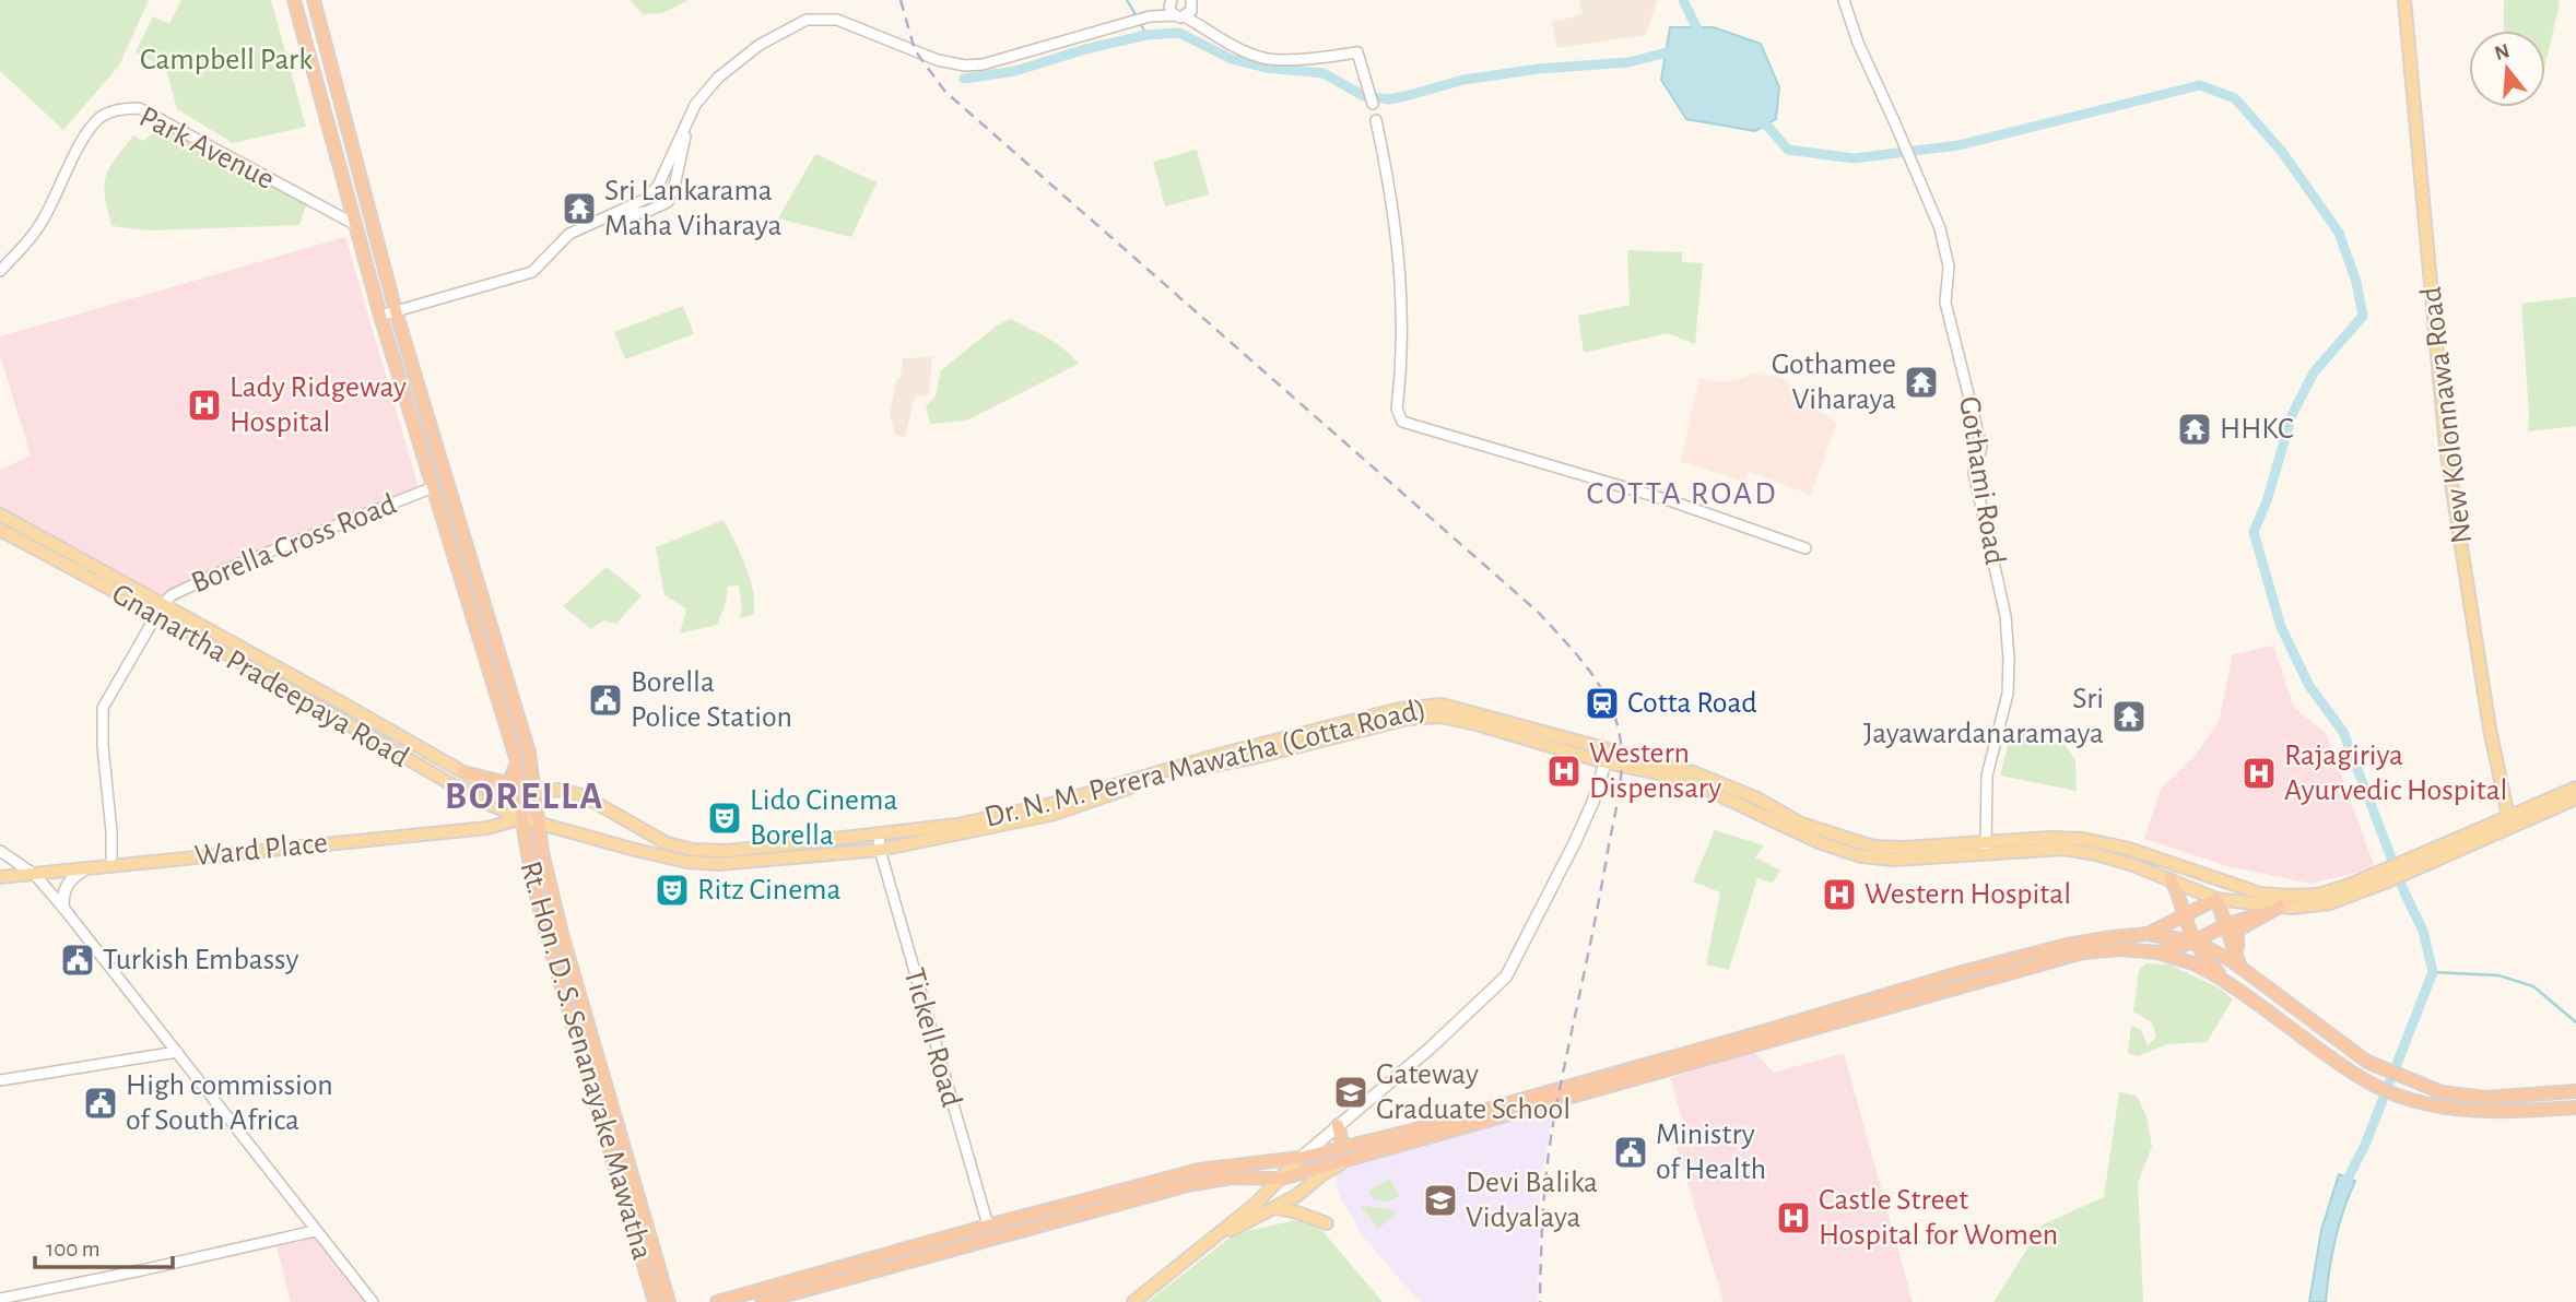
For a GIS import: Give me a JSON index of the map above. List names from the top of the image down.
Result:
{
  "streets": {
    "highway": ["Rt. Hon. D. S. Senanayake Mawatha"],
    "main road": [
      "New Kolonnawa Road",
      "Gnanartha Pradeepaya Road",
      "Dr. N. M. Perera Mawatha (Cotta Road)",
      "Ward Place"
    ],
    "street": [
      "Park Avenue",
      "Gothami Road",
      "Borella Cross Road",
      "Tickell Road"
    ]
  },
  "crossings": [
    ["Park Avenue", "Rt. Hon. D. S. Senanayake Mawatha"],
    ["New Kolonnawa Road", "Dr. N. M. Perera Mawatha (Cotta Road)"],
    ["Gothami Road", "Dr. N. M. Perera Mawatha (Cotta Road)"],
    ["Borella Cross Road", "Gnanartha Pradeepaya Road"],
    ["Borella Cross Road", "Ward Place"],
    ["Borella Cross Road", "Rt. Hon. D. S. Senanayake Mawatha"],
    ["Gnanartha Pradeepaya Road", "Dr. N. M. Perera Mawatha (Cotta Road)"],
    ["Gnanartha Pradeepaya Road", "Ward Place"],
    ["Gnanartha Pradeepaya Road", "Rt. Hon. D. S. Senanayake Mawatha"],
    ["Dr. N. M. Perera Mawatha (Cotta Road)", "Ward Place"],
    ["Dr. N. M. Perera Mawatha (Cotta Road)", "Tickell Road"],
    ["Dr. N. M. Perera Mawatha (Cotta Road)", "Rt. Hon. D. S. Senanayake Mawatha"],
    ["Ward Place", "Rt. Hon. D. S. Senanayake Mawatha"]
  ],
  "districts": ["COTTA ROAD", "BORELLA"],
  "parks": ["Campbell Park"],
  "places": {
    "temple": [
      "Sri Lankarama Maha Viharaya",
      "Gothamee Viharaya",
      "HHKC",
      "Sri Jayawardanaramaya"
    ],
    "hospital": [
      "Lady Ridgeway Hospital",
      "Western Dispensary",
      "Rajagiriya Ayurvedic Hospital",
      "Western Hospital",
      "Castle Street Hospital for Women"
    ],
    "public building": [
      "Borella Police Station",
      "Turkish Embassy",
      "High commission of South Africa",
      "Ministry of Health"
    ],
    "station": ["Cotta Road"],
    "theatre": ["Lido Cinema Borella", "Ritz Cinema"],
    "school or university": ["Gateway Graduate School", "Devi Balika Vidyalaya"]
  },
  "scale_bar": "100 m",
  "north": "top"
}
